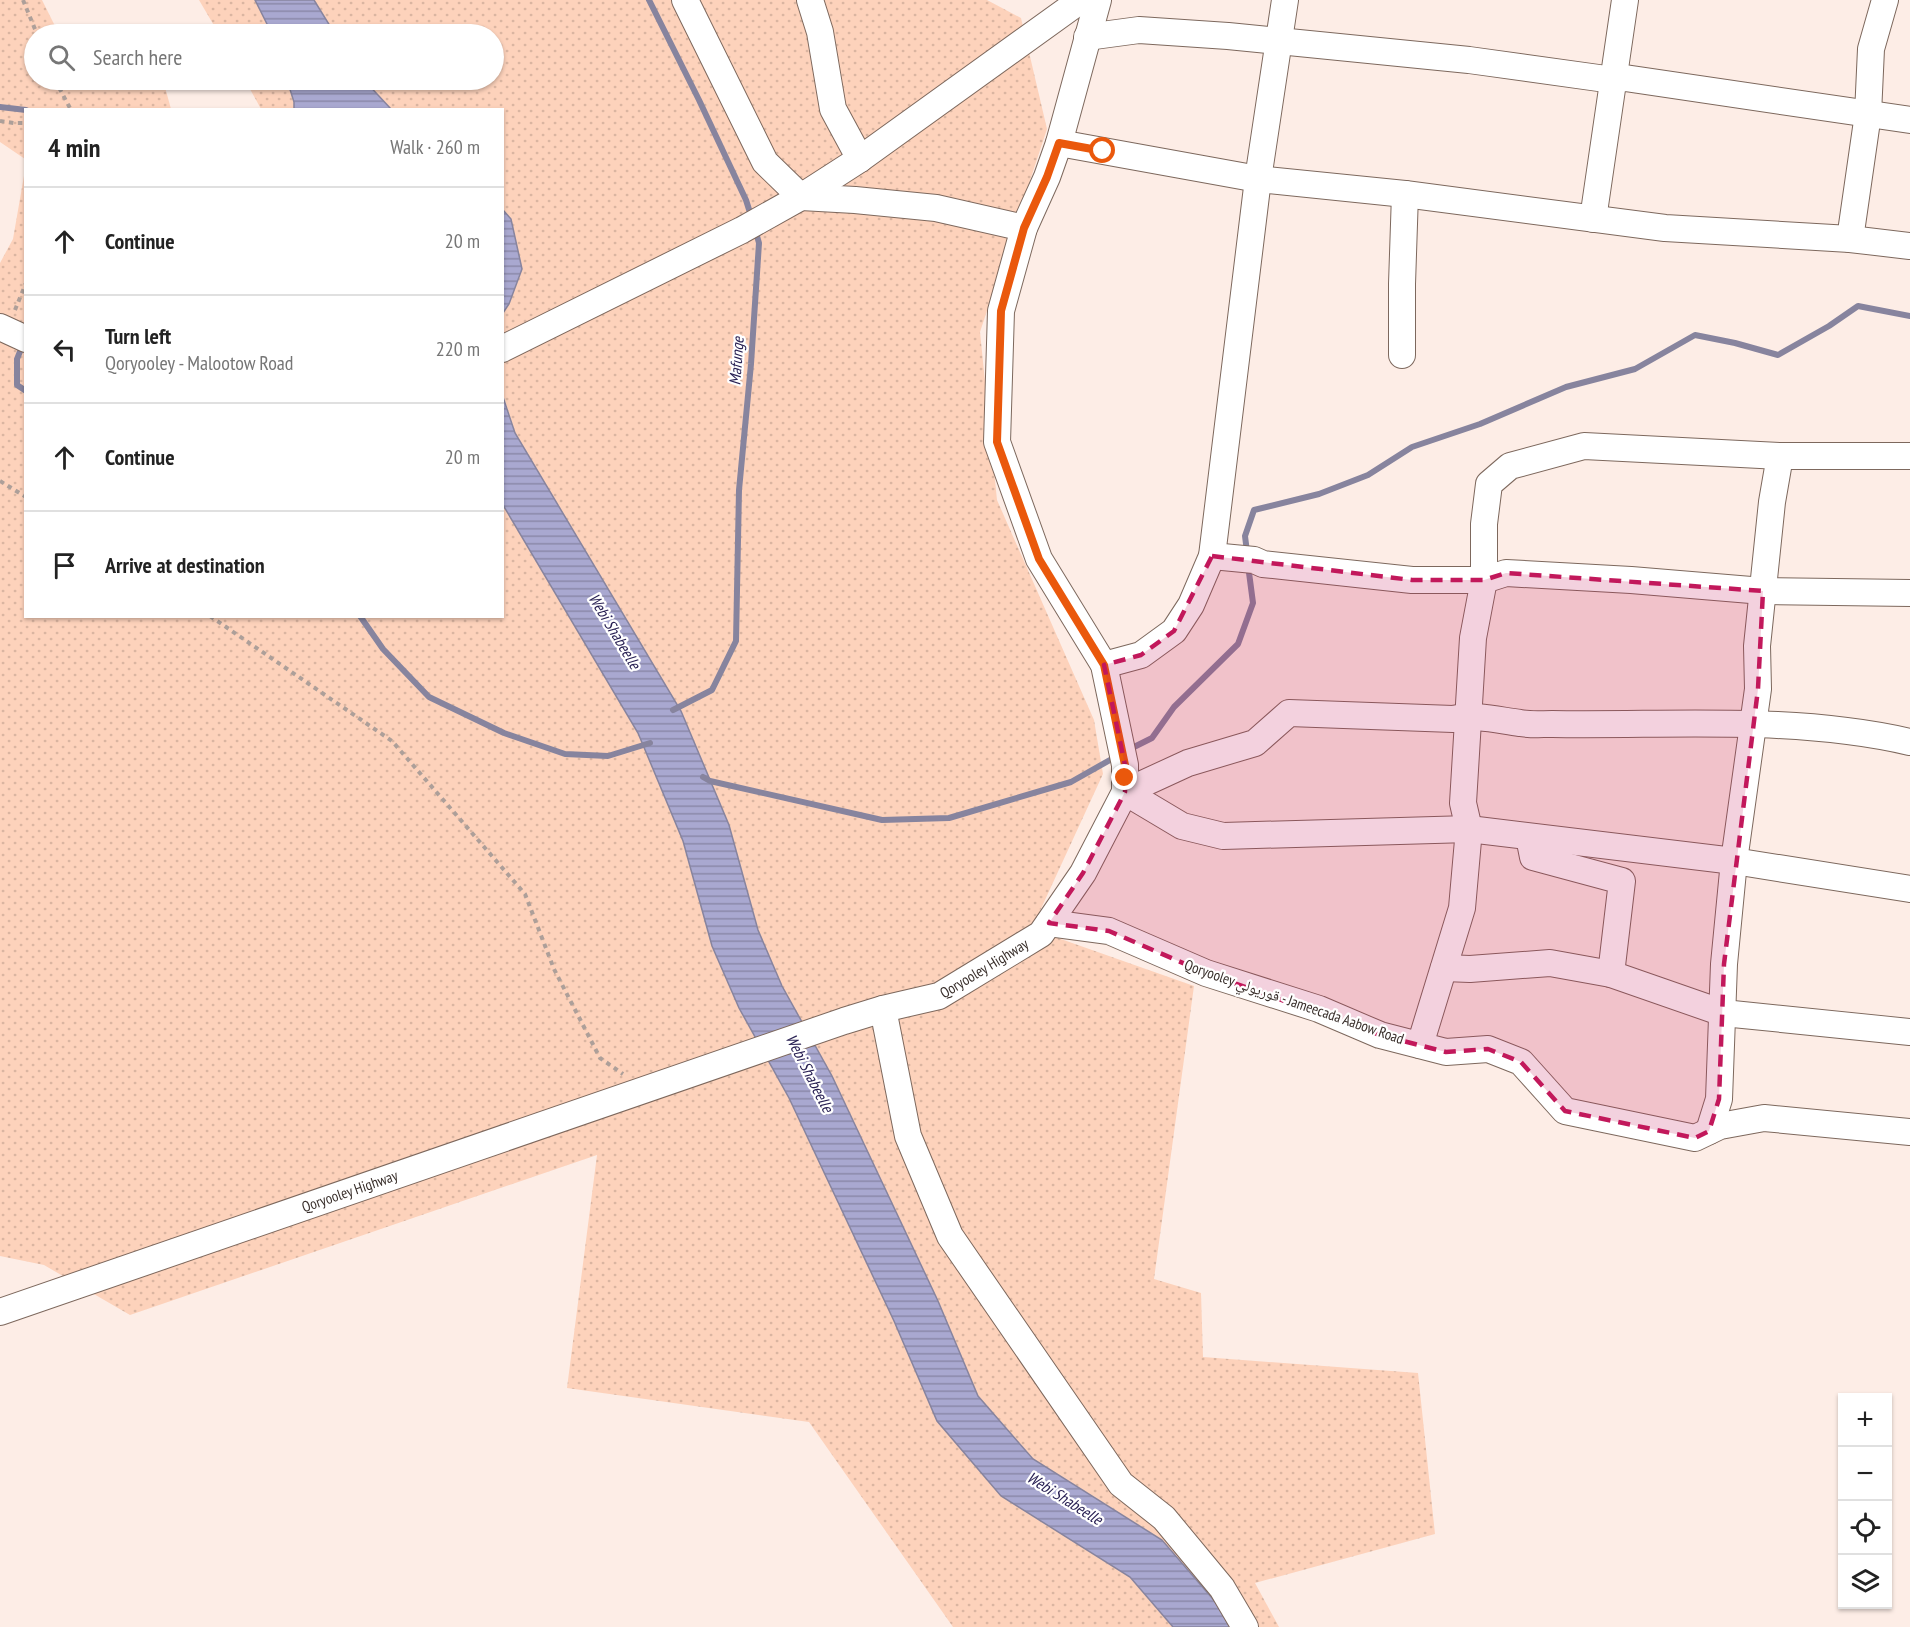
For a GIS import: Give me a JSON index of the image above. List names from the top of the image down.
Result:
{
  "streets": {
    "street": ["Qoryooley Highway", "Qoryooley قوريولي - Jameecada Aabow Road"]
  },
  "crossings": [
    ["Qoryooley Highway", "Qoryooley قوريولي - Jameecada Aabow Road"]
  ],
  "water": ["Mafunge", "Webi Shabeelle"],
  "page": {
    "search": "Search here",
    "heading": ["4 min", "Walk · 260 m"],
    "list": [
      ["Continue", "20 m"],
      ["Turn left", "Qoryooley - Malootow Road", "220 m"],
      ["Continue", "20 m"],
      "Arrive at destination"
    ],
    "map_buttons": ["+", "−"]
  }
}
